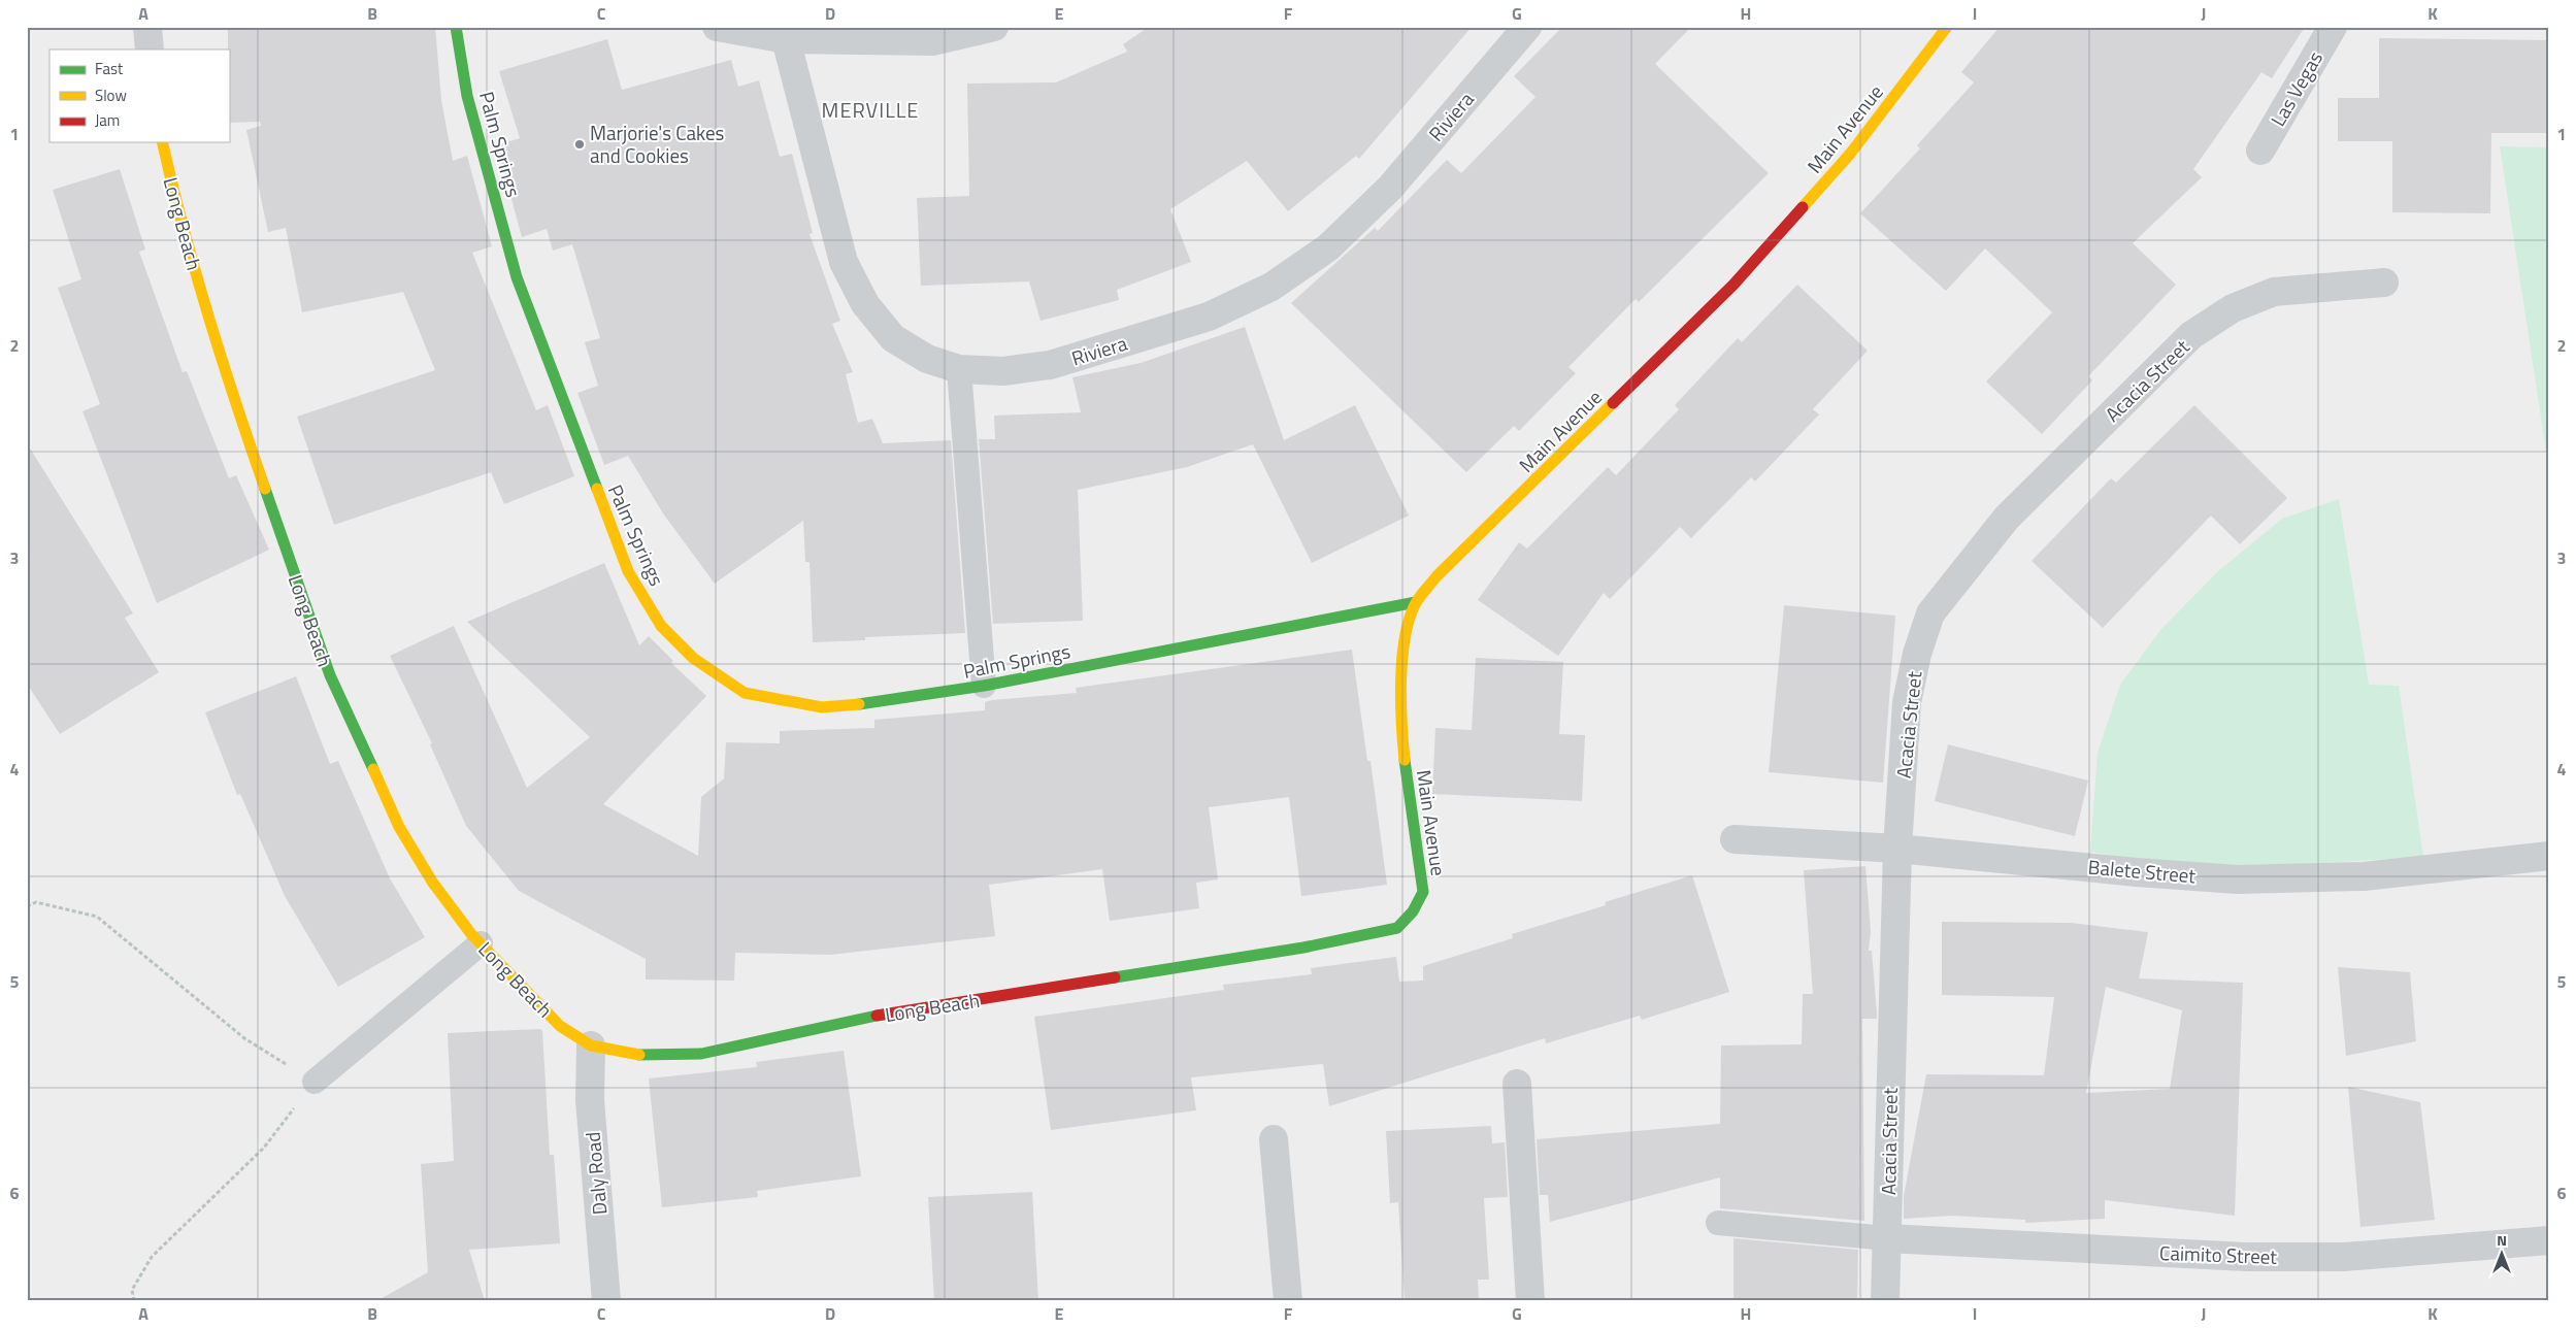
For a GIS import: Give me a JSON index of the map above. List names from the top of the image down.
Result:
{
  "streets": {
    "street": [
      "Las Vegas",
      "Riviera",
      "Main Avenue",
      "Palm Springs",
      "Long Beach",
      "Acacia Street",
      "Balete Street",
      "Daly Road",
      "Caimito Street"
    ]
  },
  "crossings": [
    ["Main Avenue", "Palm Springs"],
    ["Main Avenue", "Long Beach"],
    ["Long Beach", "Daly Road"],
    ["Acacia Street", "Balete Street"],
    ["Acacia Street", "Caimito Street"]
  ],
  "districts": ["MERVILLE"],
  "places": ["Marjorie's Cakes and Cookies"],
  "legend": ["Fast", "Slow", "Jam"],
  "north": "top",
  "grid": {
    "columns": [
      "A",
      "B",
      "C",
      "D",
      "E",
      "F",
      "G",
      "H",
      "I",
      "J",
      "K"
    ],
    "rows": [
      "1",
      "2",
      "3",
      "4",
      "5",
      "6"
    ]
  }
}
